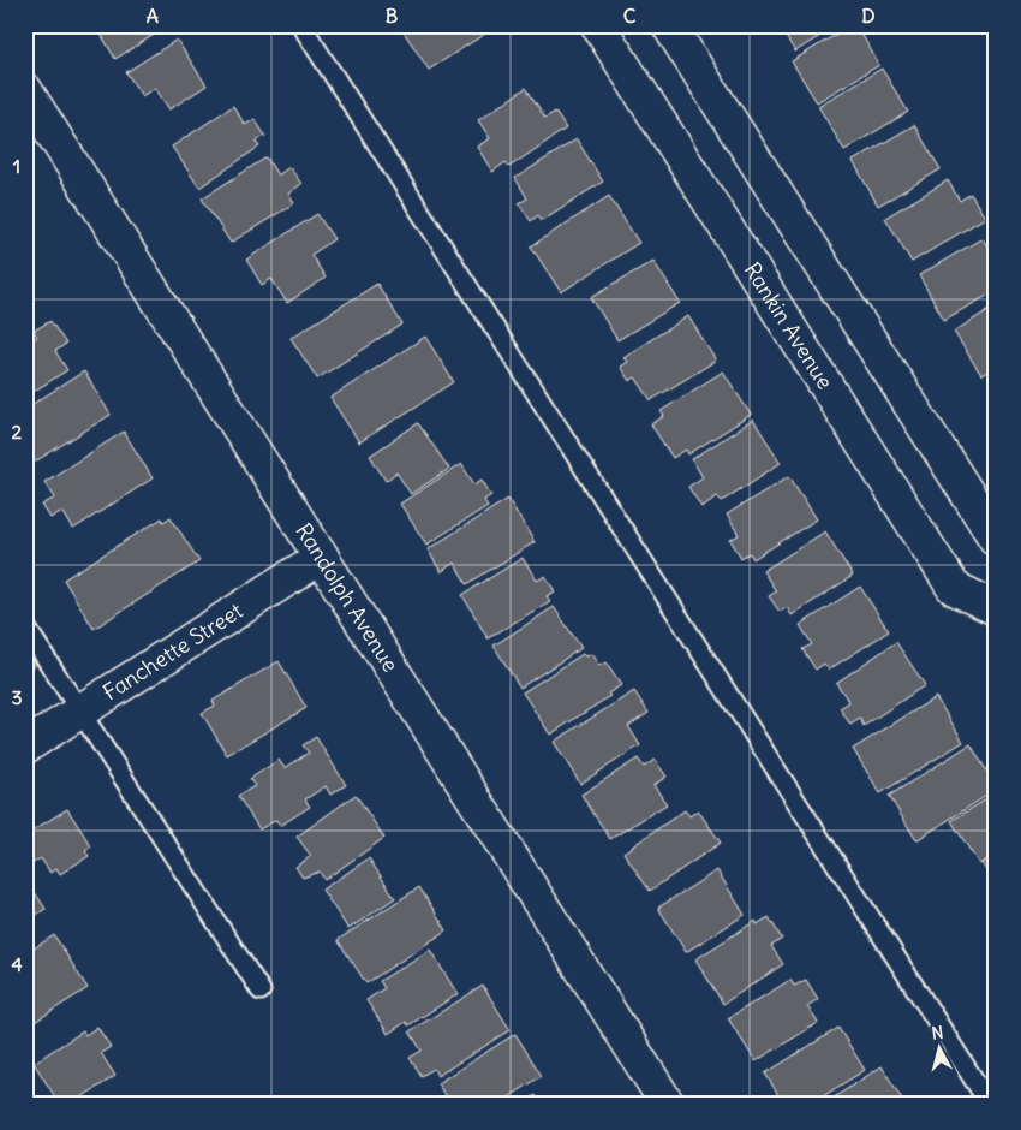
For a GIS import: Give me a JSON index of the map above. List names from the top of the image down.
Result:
{
  "streets": {
    "street": ["Rankin Avenue", "Randolph Avenue", "Fanchette Street"]
  },
  "crossings": [
    ["Randolph Avenue", "Fanchette Street"]
  ],
  "north": "top",
  "grid": {
    "columns": [
      "A",
      "B",
      "C",
      "D"
    ],
    "rows": [
      "1",
      "2",
      "3",
      "4"
    ]
  }
}
